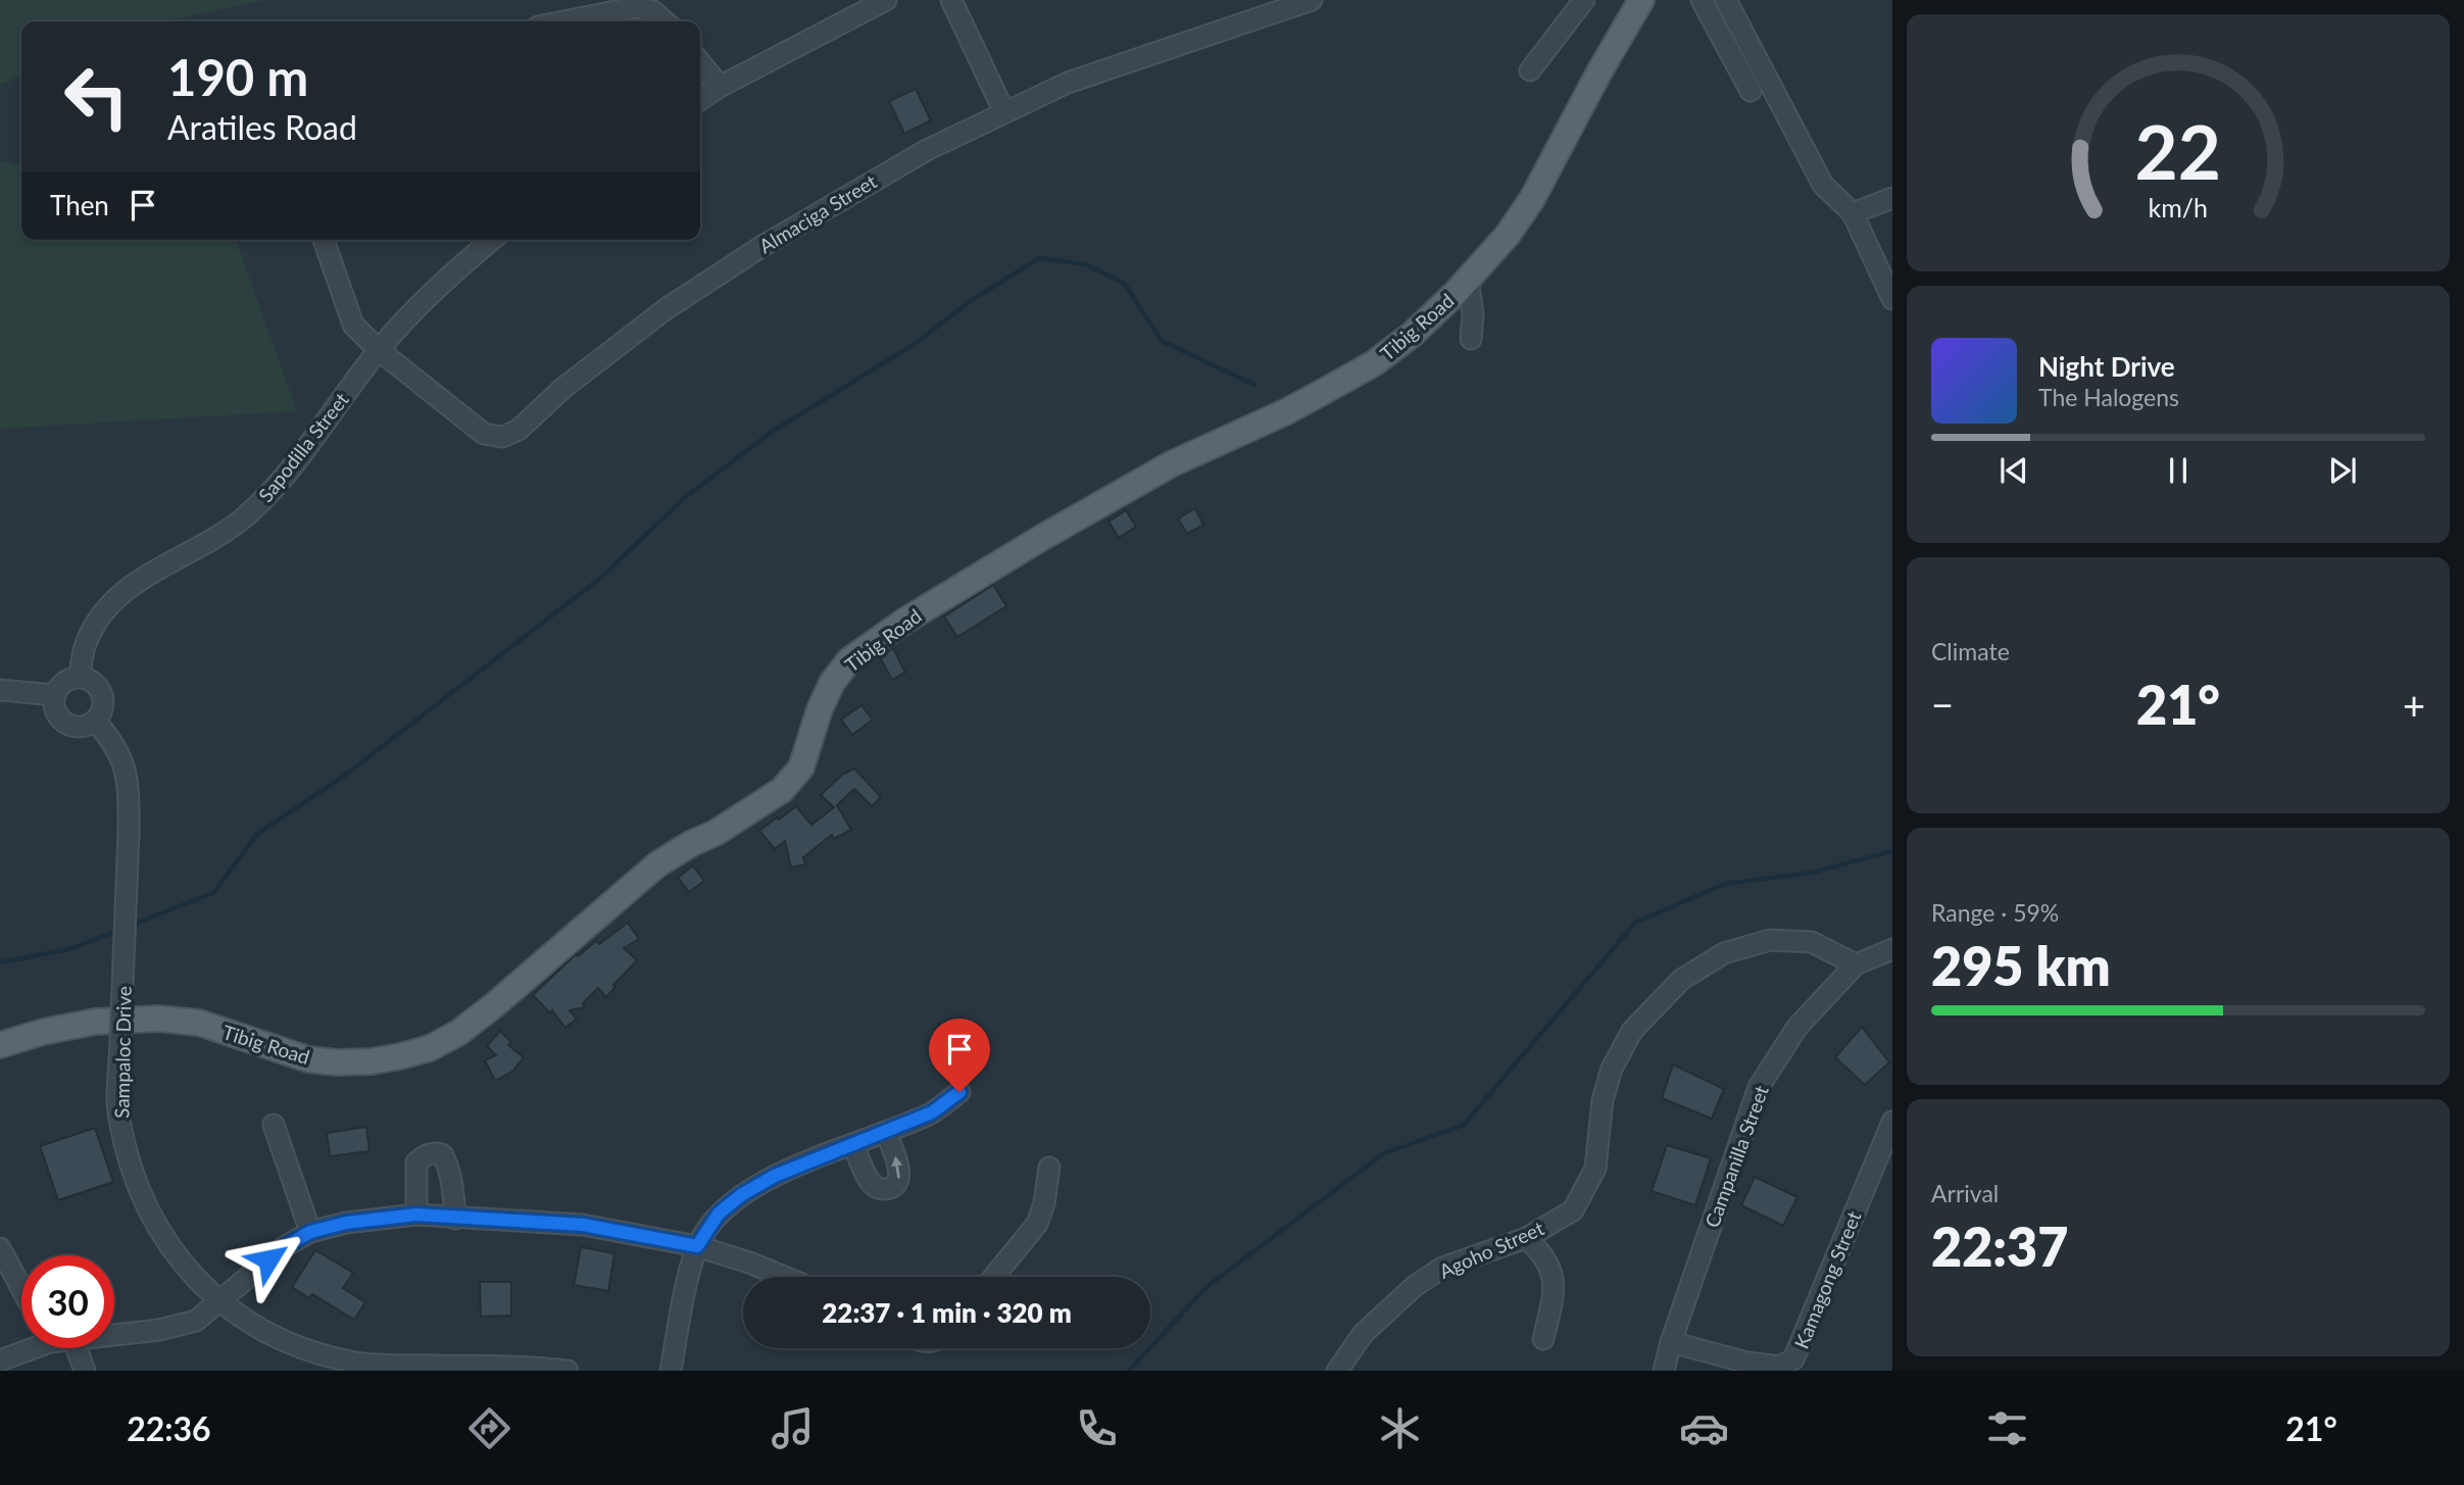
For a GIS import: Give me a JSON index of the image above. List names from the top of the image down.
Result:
{
  "streets": {
    "main road": ["Tibig Road"],
    "street": [
      "Almaciga Street",
      "Sapodilla Street",
      "Sampaloc Drive",
      "Campanilla Street",
      "Agoho Street",
      "Kamagong Street"
    ]
  },
  "crossings": [
    ["Almaciga Street", "Sapodilla Street"],
    ["Sapodilla Street", "Sampaloc Drive"],
    ["Campanilla Street", "Agoho Street"],
    ["Campanilla Street", "Kamagong Street"]
  ],
  "page": {
    "turn": ["190 m", "Aratiles Road"],
    "then": "Then",
    "song": ["Night Drive", "The Halogens"],
    "tile": [
      "Climate",
      ["Range · 59%", "295 km"],
      ["Arrival", "22:37"]
    ],
    "heat": ["−", "21°", "+"],
    "limit": "30",
    "trip": "22:37 · 1 min · 320 m",
    "tabs": ["22:36", "21°"],
    "gauge": ["22", "km/h"]
  }
}
